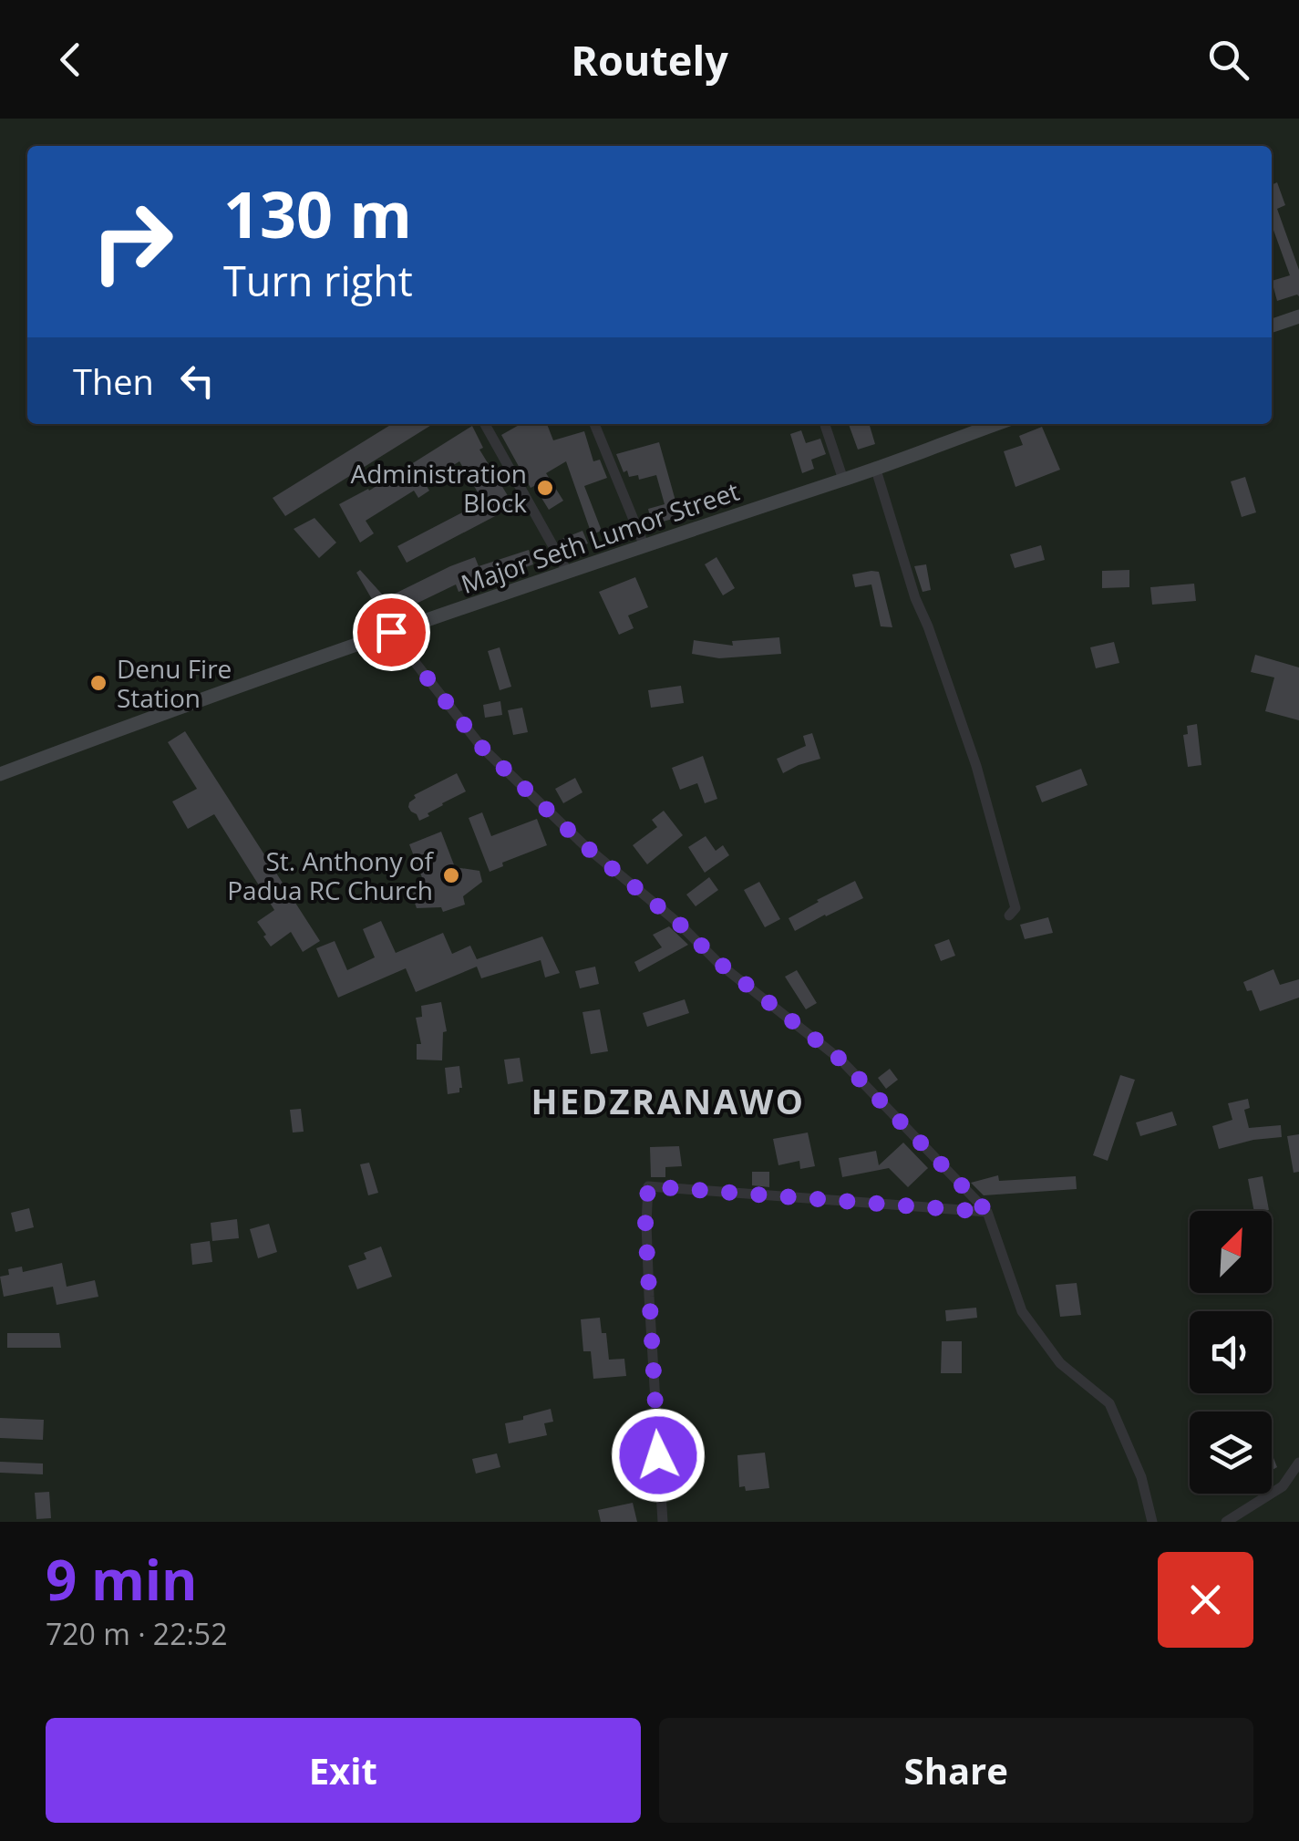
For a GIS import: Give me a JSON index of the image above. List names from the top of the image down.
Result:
{
  "streets": {
    "main road": ["Major Seth Lumor Street"]
  },
  "districts": ["HEDZRANAWO"],
  "places": ["Administration Block", "Denu Fire Station", "St. Anthony of Padua RC Church"],
  "north": "top right",
  "page": {
    "header": "Routely",
    "turn": ["130 m", "Turn right"],
    "then": "Then",
    "heading": ["9 min", "720 m · 22:52"],
    "buttons": ["Exit", "Share"]
  }
}
